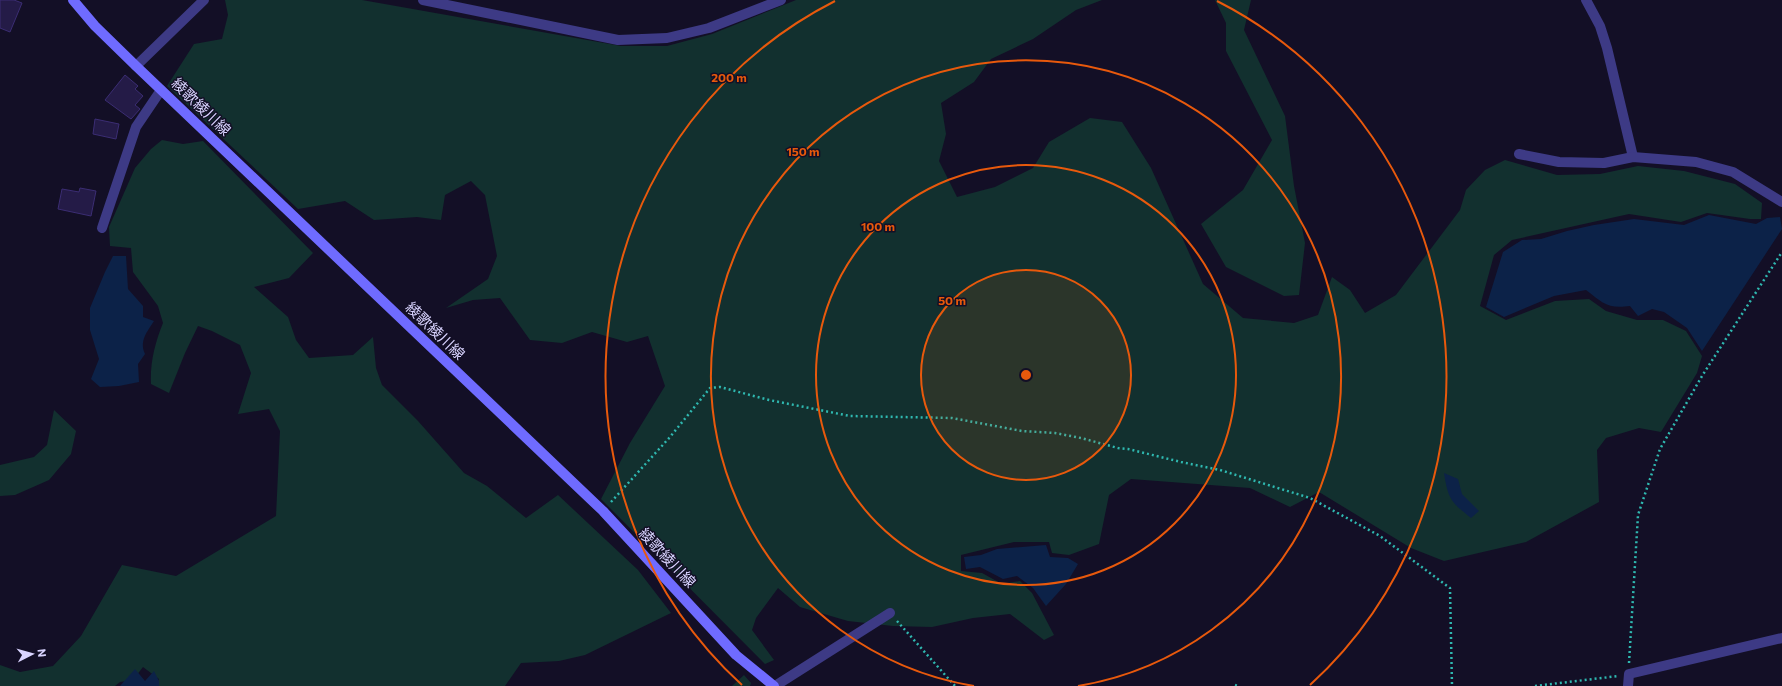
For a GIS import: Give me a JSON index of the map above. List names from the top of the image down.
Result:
{
  "streets": {
    "main road": ["綾歌綾川線"]
  },
  "north": "right",
  "rings": [
    "200 m",
    "150 m",
    "100 m",
    "50 m"
  ]
}
